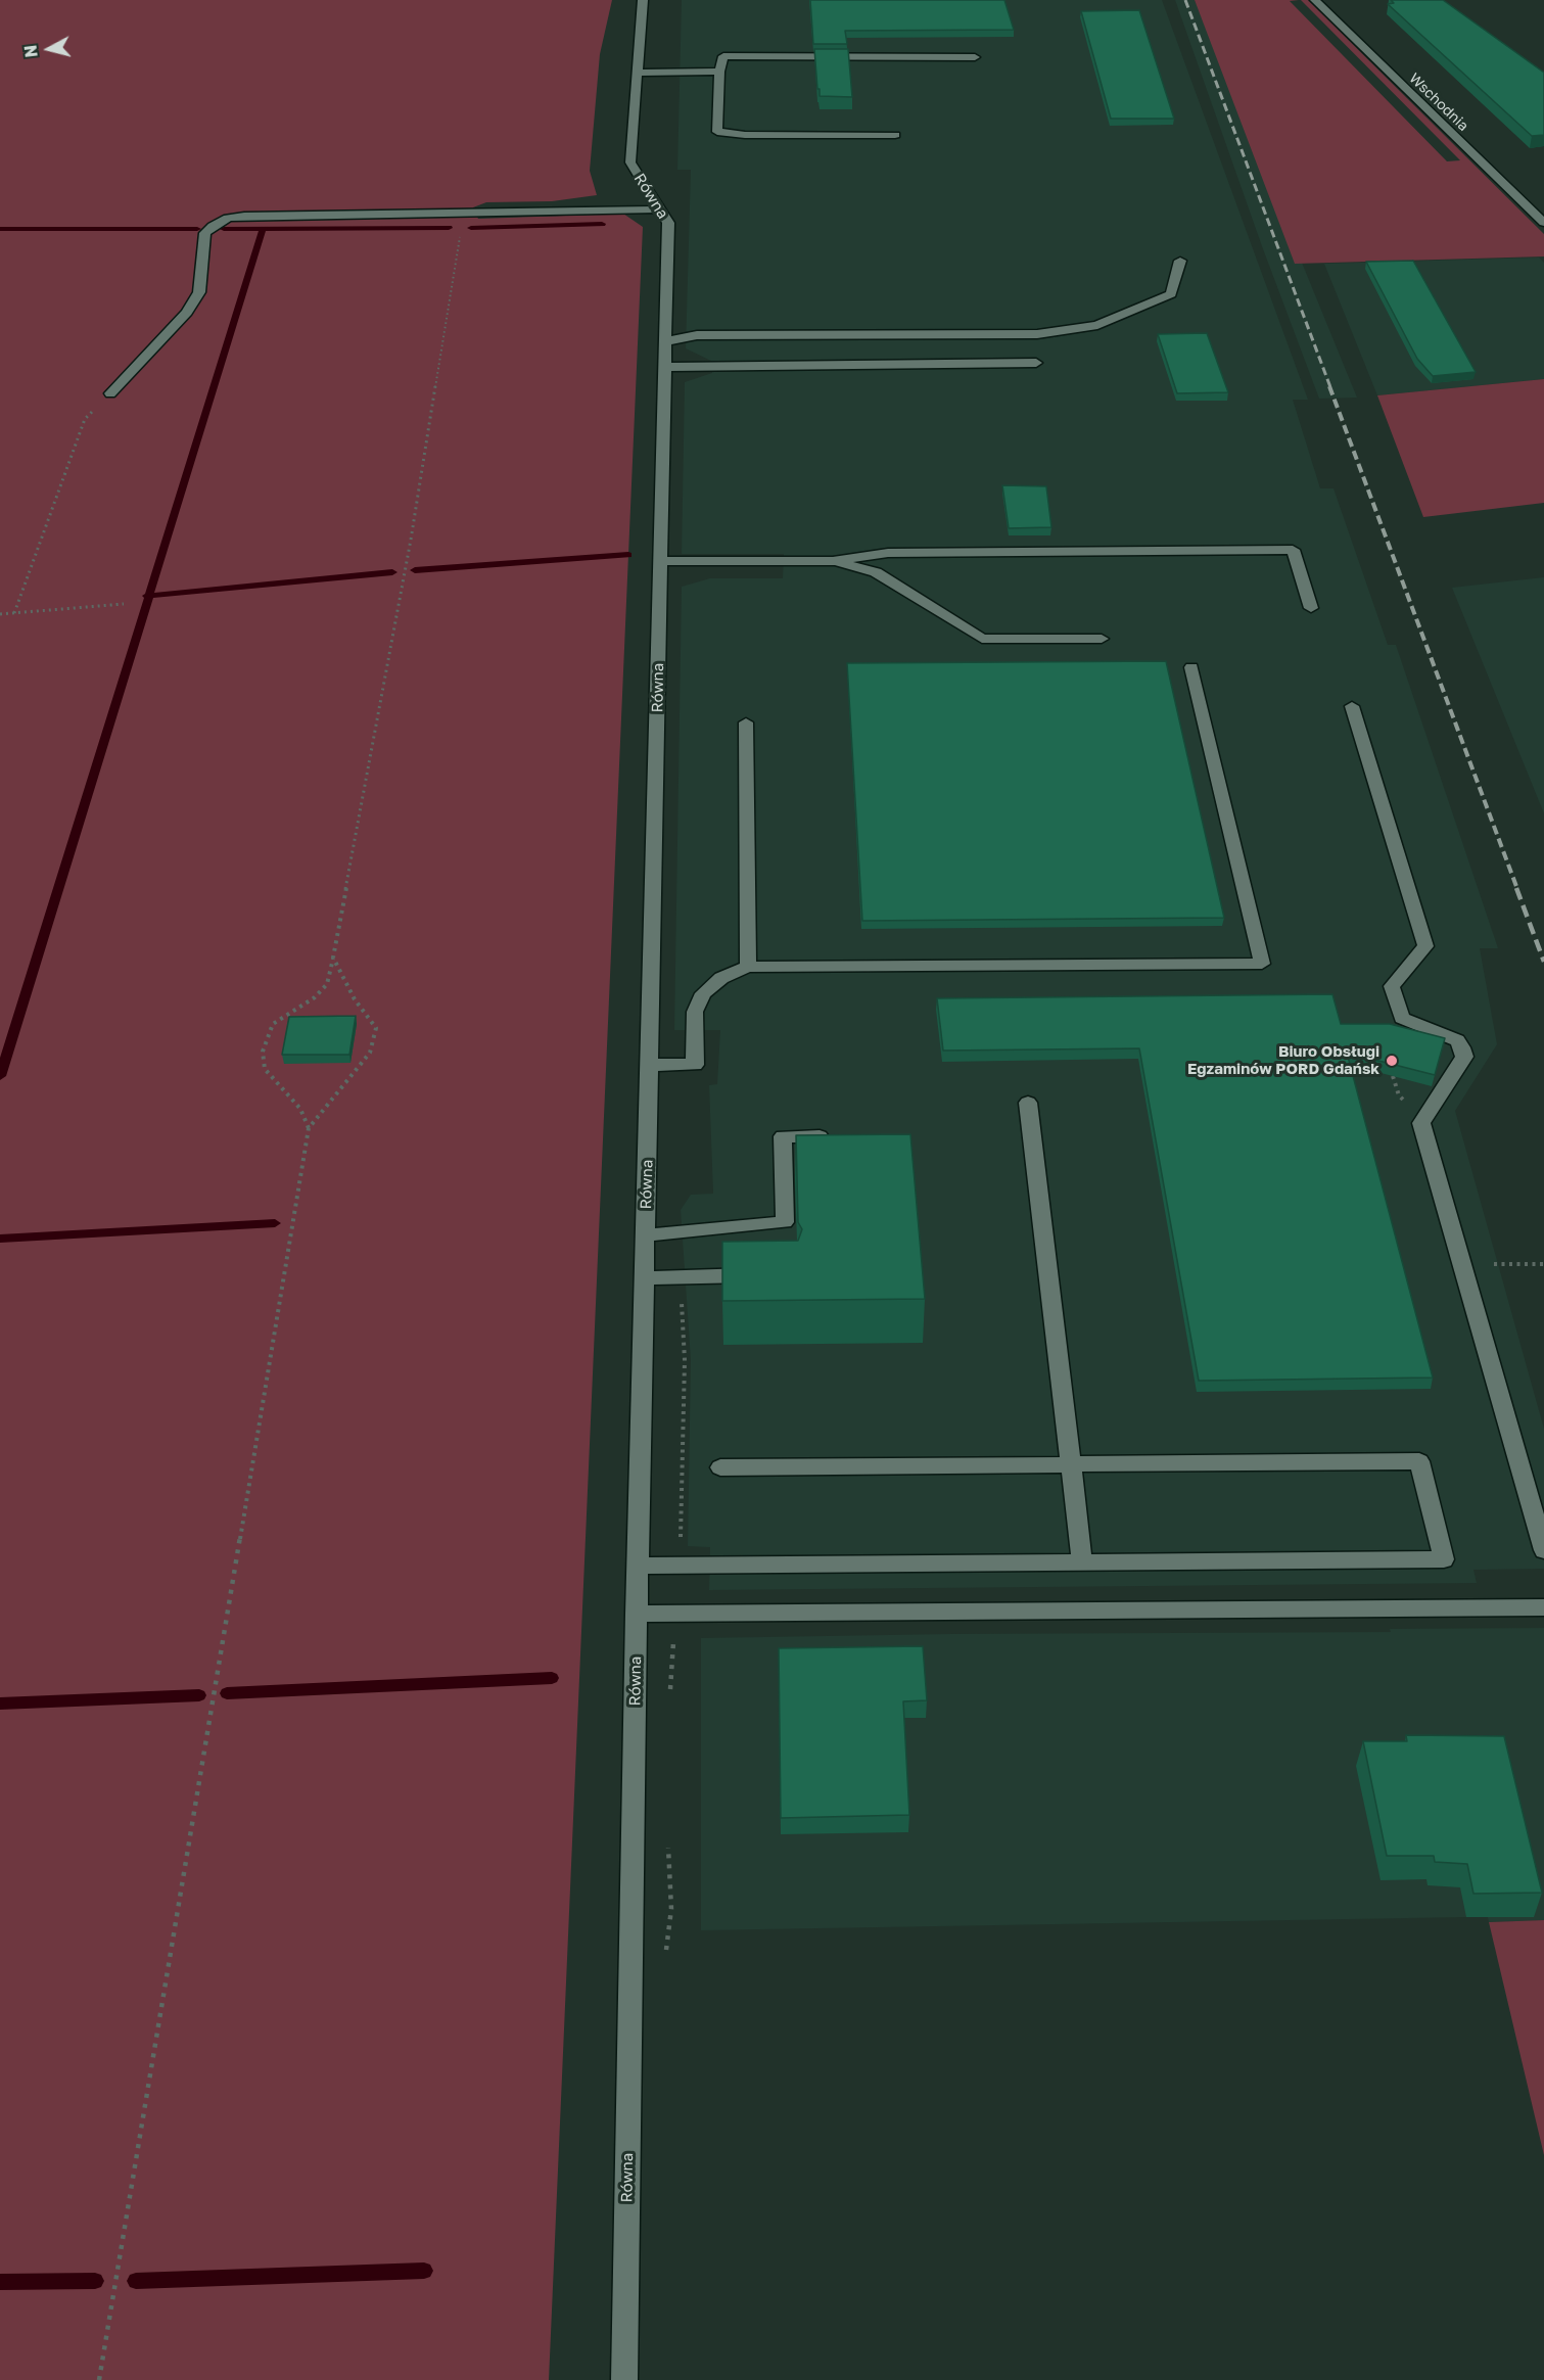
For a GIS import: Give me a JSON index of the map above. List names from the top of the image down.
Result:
{
  "streets": {
    "street": ["Wschodnia", "Równa"]
  },
  "places": ["Biuro Obsługi Egzaminów PORD Gdańsk"],
  "north": "left"
}
